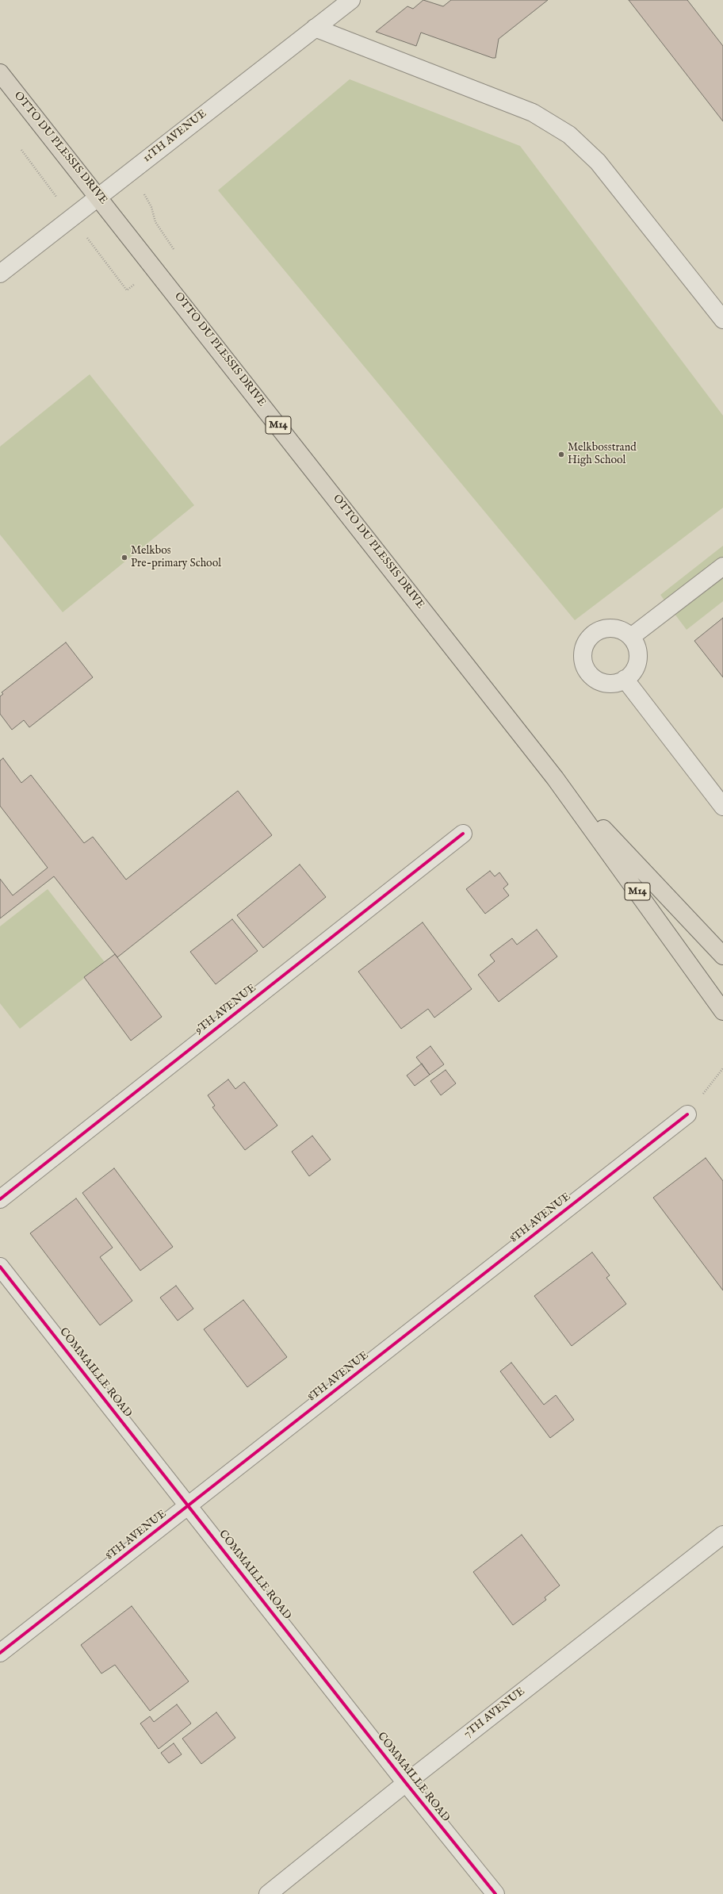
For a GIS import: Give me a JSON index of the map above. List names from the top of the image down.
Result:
{
  "streets": {
    "main road": ["OTTO DU PLESSIS DRIVE", "M14"],
    "street": [
      "11TH AVENUE",
      "9TH AVENUE",
      "8TH AVENUE",
      "COMMAILLE ROAD",
      "7TH AVENUE"
    ]
  },
  "crossings": [
    ["11TH AVENUE", "OTTO DU PLESSIS DRIVE"],
    ["8TH AVENUE", "COMMAILLE ROAD"],
    ["COMMAILLE ROAD", "7TH AVENUE"]
  ],
  "places": ["Melkbosstrand High School", "Melkbos Pre-primary School"]
}
